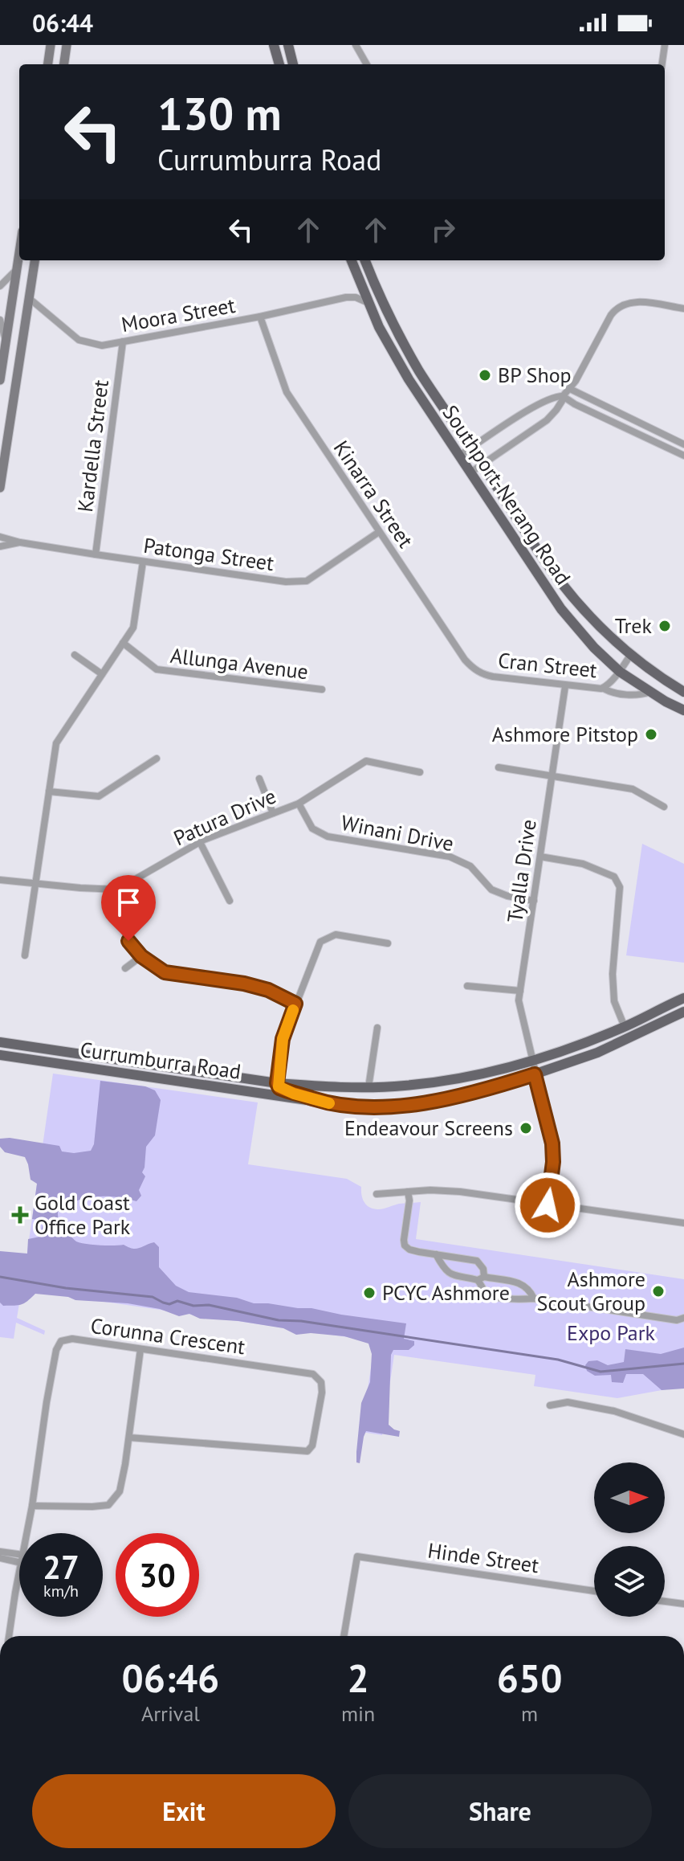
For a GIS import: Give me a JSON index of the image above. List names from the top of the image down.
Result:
{
  "streets": {
    "main road": ["Southport-Nerang Road", "Currumburra Road"],
    "street": [
      "Moora Street",
      "Kardella Street",
      "Kinarra Street",
      "Patonga Street",
      "Allunga Avenue",
      "Cran Street",
      "Patura Drive",
      "Winani Drive",
      "Tyalla Drive",
      "Corunna Crescent",
      "Hinde Street"
    ]
  },
  "crossings": [
    ["Moora Street", "Kardella Street"],
    ["Moora Street", "Kinarra Street"],
    ["Moora Street", "Southport-Nerang Road"],
    ["Kardella Street", "Patonga Street"],
    ["Kinarra Street", "Patonga Street"],
    ["Kinarra Street", "Cran Street"],
    ["Southport-Nerang Road", "Cran Street"],
    ["Cran Street", "Tyalla Drive"],
    ["Patura Drive", "Winani Drive"],
    ["Winani Drive", "Tyalla Drive"],
    ["Tyalla Drive", "Currumburra Road"]
  ],
  "parks": ["Expo Park"],
  "places": {
    "other": [
      "BP Shop",
      "Trek",
      "Ashmore Pitstop",
      "Endeavour Screens",
      "Ashmore Scout Group",
      "PCYC Ashmore"
    ],
    "health": ["Gold Coast Office Park"]
  },
  "north": "right",
  "page": {
    "status": "06:44",
    "turn": ["130 m", "Currumburra Road"],
    "speed": "27 km/h",
    "limit": "30",
    "eta": [
      "06:46",
      "Arrival",
      "2",
      "min",
      "650",
      "m"
    ],
    "buttons": ["Exit", "Share"]
  }
}
